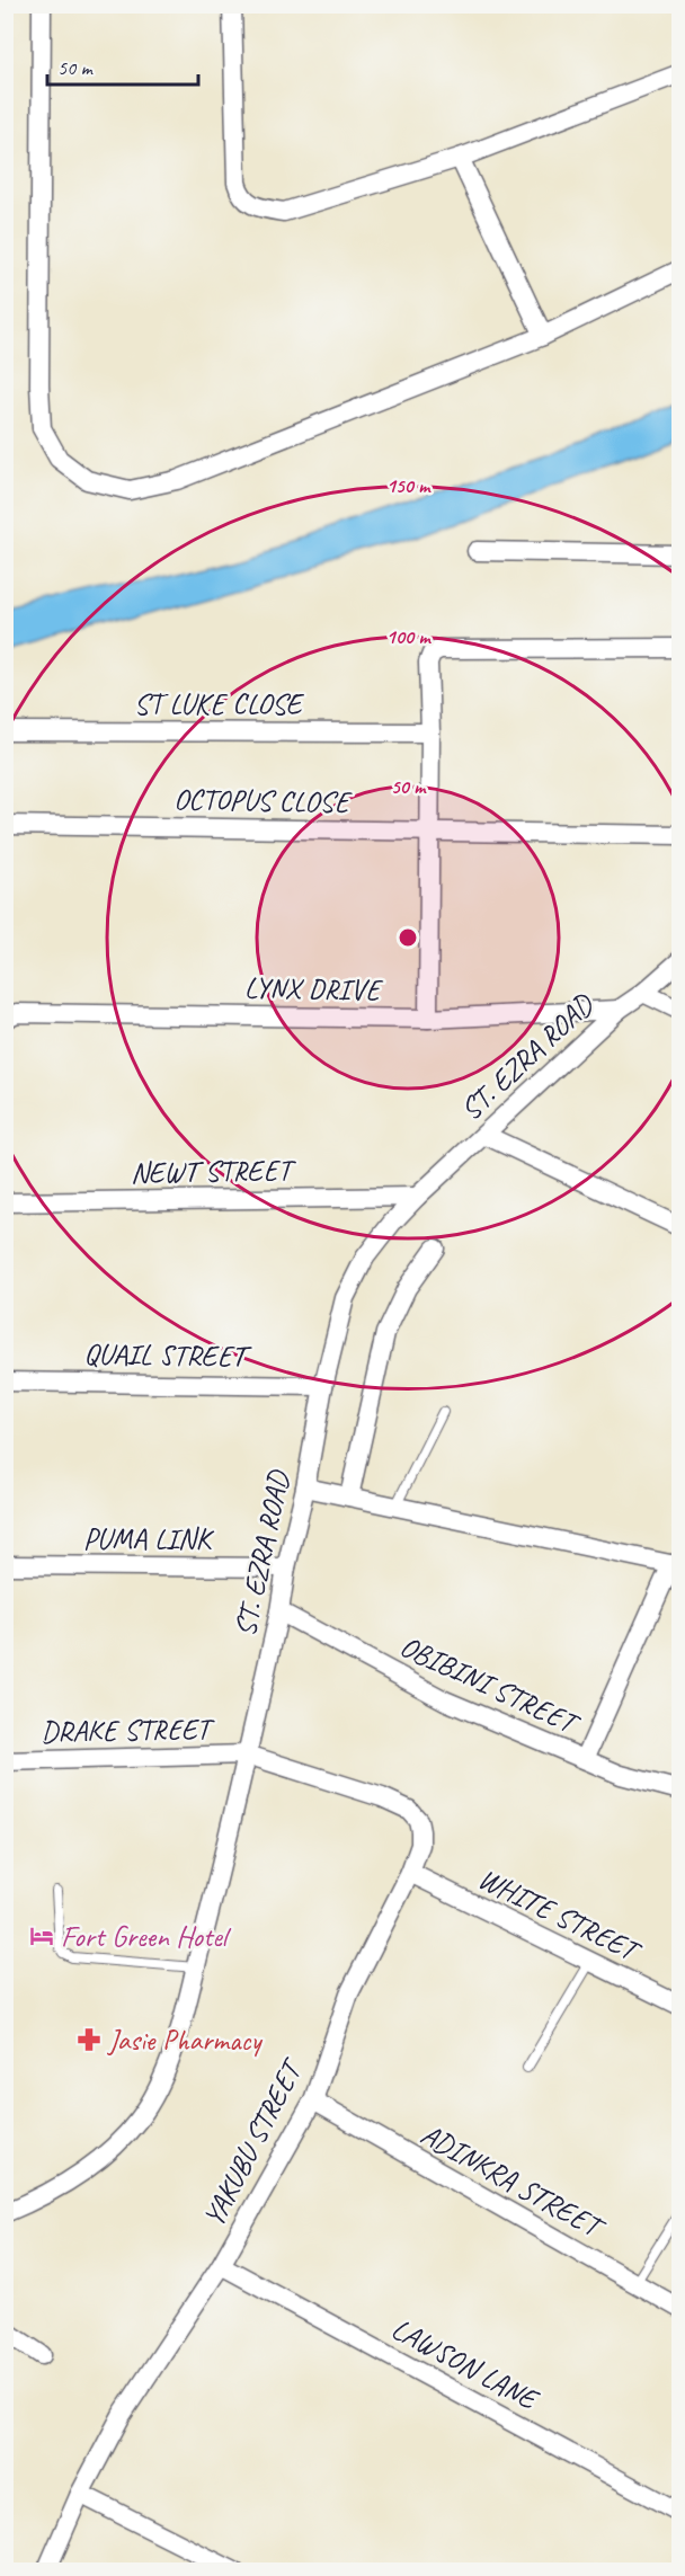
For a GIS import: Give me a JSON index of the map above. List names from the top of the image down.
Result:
{
  "streets": {
    "street": [
      "ST LUKE CLOSE",
      "OCTOPUS CLOSE",
      "LYNX DRIVE",
      "ST. EZRA ROAD",
      "NEWT STREET",
      "QUAIL STREET",
      "PUMA LINK",
      "OBIBINI STREET",
      "DRAKE STREET",
      "WHITE STREET",
      "YAKUBU STREET",
      "ADINKRA STREET",
      "LAWSON LANE"
    ]
  },
  "crossings": [
    ["LYNX DRIVE", "ST. EZRA ROAD"],
    ["ST. EZRA ROAD", "NEWT STREET"],
    ["ST. EZRA ROAD", "QUAIL STREET"],
    ["ST. EZRA ROAD", "PUMA LINK"],
    ["ST. EZRA ROAD", "OBIBINI STREET"],
    ["ST. EZRA ROAD", "DRAKE STREET"],
    ["ST. EZRA ROAD", "YAKUBU STREET"],
    ["DRAKE STREET", "YAKUBU STREET"],
    ["WHITE STREET", "YAKUBU STREET"],
    ["YAKUBU STREET", "ADINKRA STREET"],
    ["YAKUBU STREET", "LAWSON LANE"]
  ],
  "places": {
    "hotel": ["Fort Green Hotel"],
    "pharmacy": ["Jasie Pharmacy"]
  },
  "scale_bar": "50 m",
  "rings": ["150 m", "100 m", "50 m"]
}
